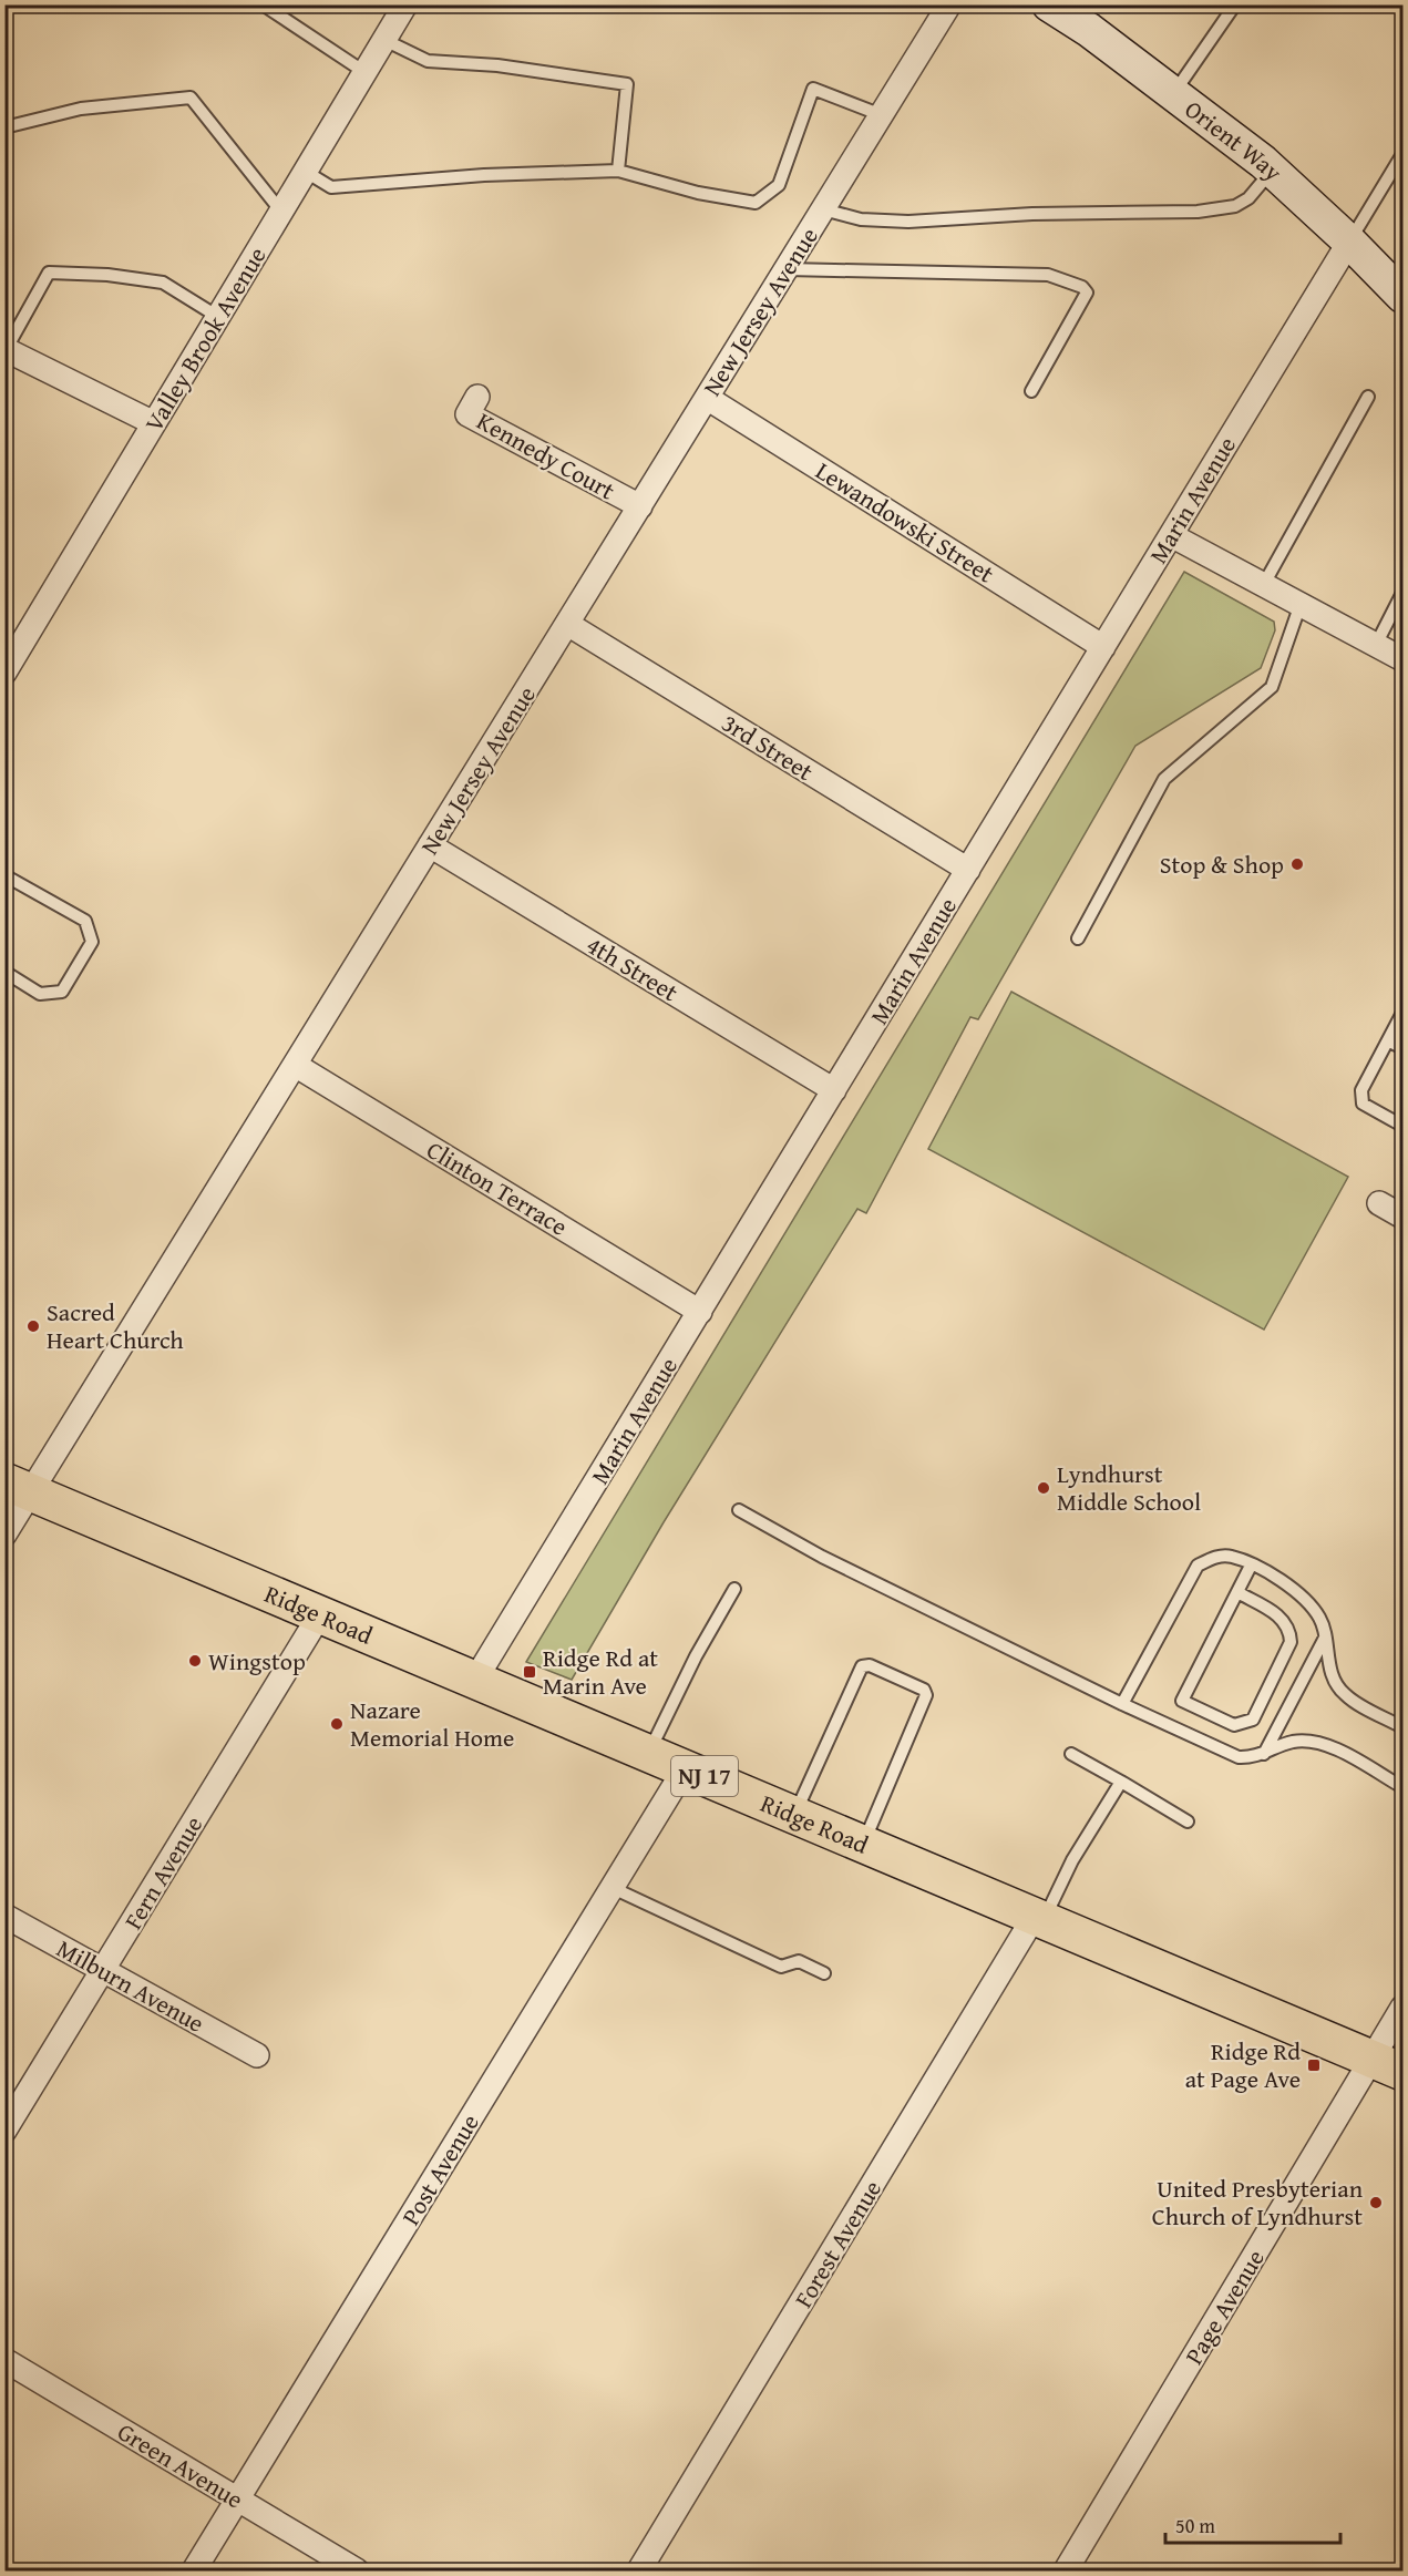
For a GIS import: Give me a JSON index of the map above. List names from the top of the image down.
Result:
{
  "streets": {
    "main road": ["Ridge Road", "NJ 17"],
    "street": [
      "Orient Way",
      "New Jersey Avenue",
      "Valley Brook Avenue",
      "Kennedy Court",
      "Marin Avenue",
      "Lewandowski Street",
      "3rd Street",
      "4th Street",
      "Clinton Terrace",
      "Fern Avenue",
      "Milburn Avenue",
      "Post Avenue",
      "Forest Avenue",
      "Page Avenue",
      "Green Avenue"
    ]
  },
  "crossings": [
    ["Orient Way", "Marin Avenue"],
    ["New Jersey Avenue", "Kennedy Court"],
    ["New Jersey Avenue", "Lewandowski Street"],
    ["New Jersey Avenue", "3rd Street"],
    ["New Jersey Avenue", "4th Street"],
    ["New Jersey Avenue", "Clinton Terrace"],
    ["New Jersey Avenue", "Ridge Road"],
    ["Marin Avenue", "Lewandowski Street"],
    ["Marin Avenue", "3rd Street"],
    ["Marin Avenue", "4th Street"],
    ["Marin Avenue", "Clinton Terrace"],
    ["Marin Avenue", "Ridge Road"],
    ["Ridge Road", "Fern Avenue"],
    ["Ridge Road", "Post Avenue"],
    ["Ridge Road", "Forest Avenue"],
    ["Ridge Road", "Page Avenue"],
    ["Fern Avenue", "Milburn Avenue"],
    ["Post Avenue", "Green Avenue"]
  ],
  "places": {
    "other": [
      "Stop & Shop",
      "Sacred Heart Church",
      "Lyndhurst Middle School",
      "Wingstop",
      "Nazare Memorial Home",
      "United Presbyterian Church of Lyndhurst"
    ],
    "transit": ["Ridge Rd at Marin Ave", "Ridge Rd at Page Ave"]
  },
  "scale_bar": "50 m"
}
